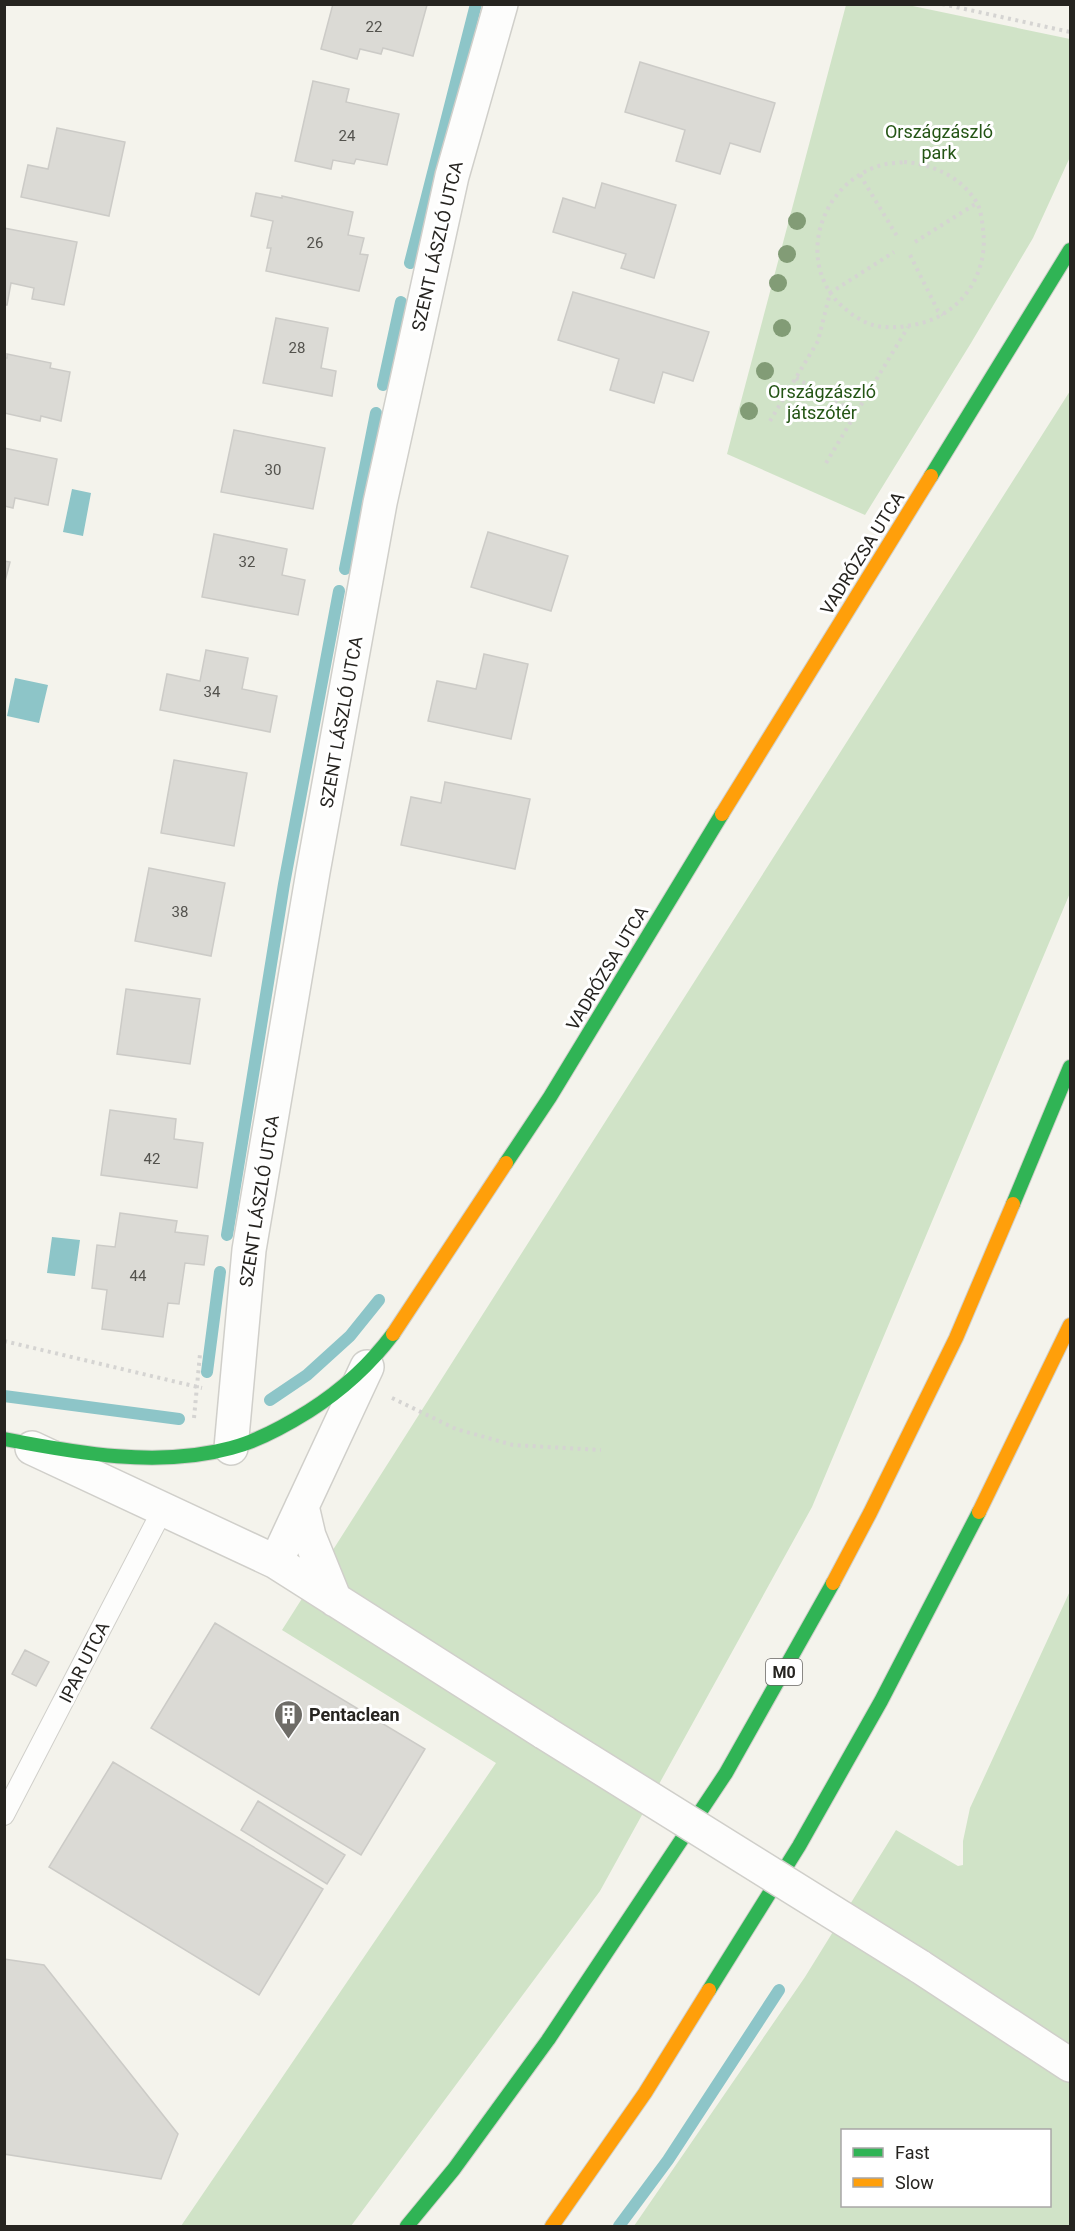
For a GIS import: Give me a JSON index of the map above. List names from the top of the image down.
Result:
{
  "streets": {
    "main road": ["VADRÓZSA UTCA", "M0"],
    "street": ["SZENT LÁSZLÓ UTCA"],
    "lane": ["IPAR UTCA"]
  },
  "crossings": [
    ["SZENT LÁSZLÓ UTCA", "VADRÓZSA UTCA"]
  ],
  "parks": ["Országzászló park", "Országzászló játszótér"],
  "places": {
    "building": ["Pentaclean"]
  },
  "house_numbers": [
    "22",
    "24",
    "26",
    "28",
    "30",
    "32",
    "34",
    "38",
    "42",
    "44"
  ],
  "legend": ["Fast", "Slow"]
}
